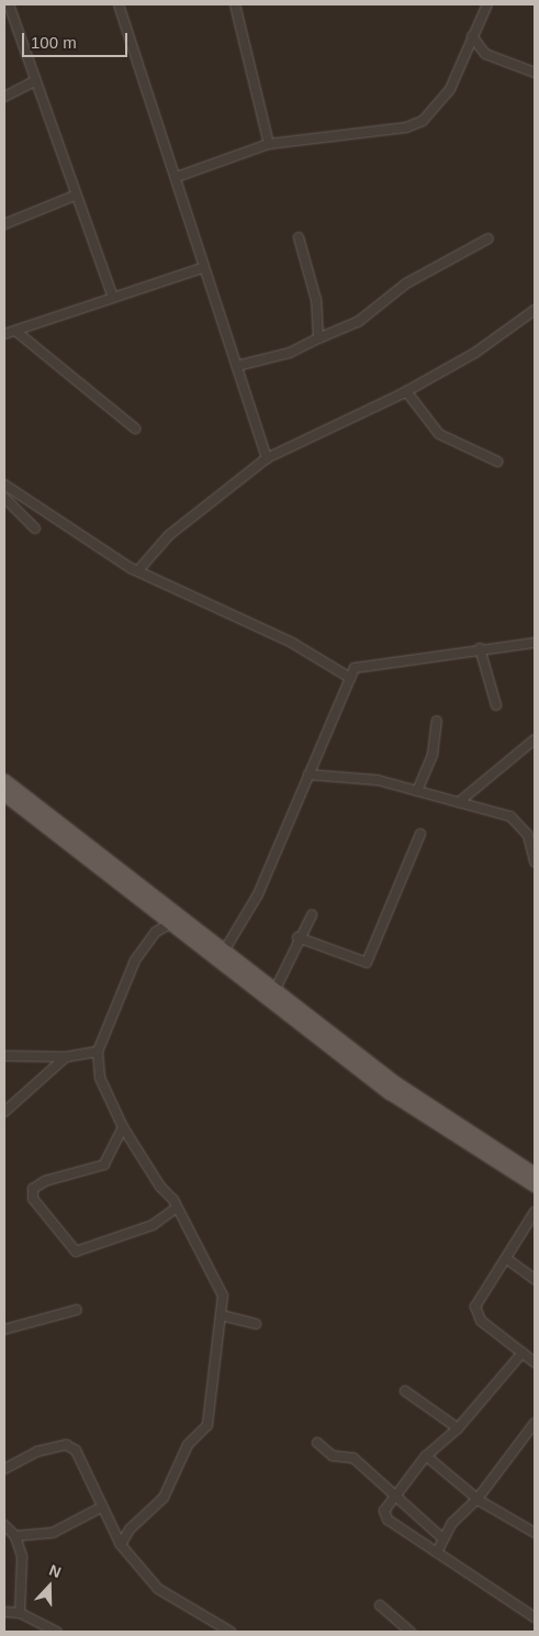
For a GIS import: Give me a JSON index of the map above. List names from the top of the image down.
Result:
{
  "scale_bar": "100 m",
  "north": "top"
}
